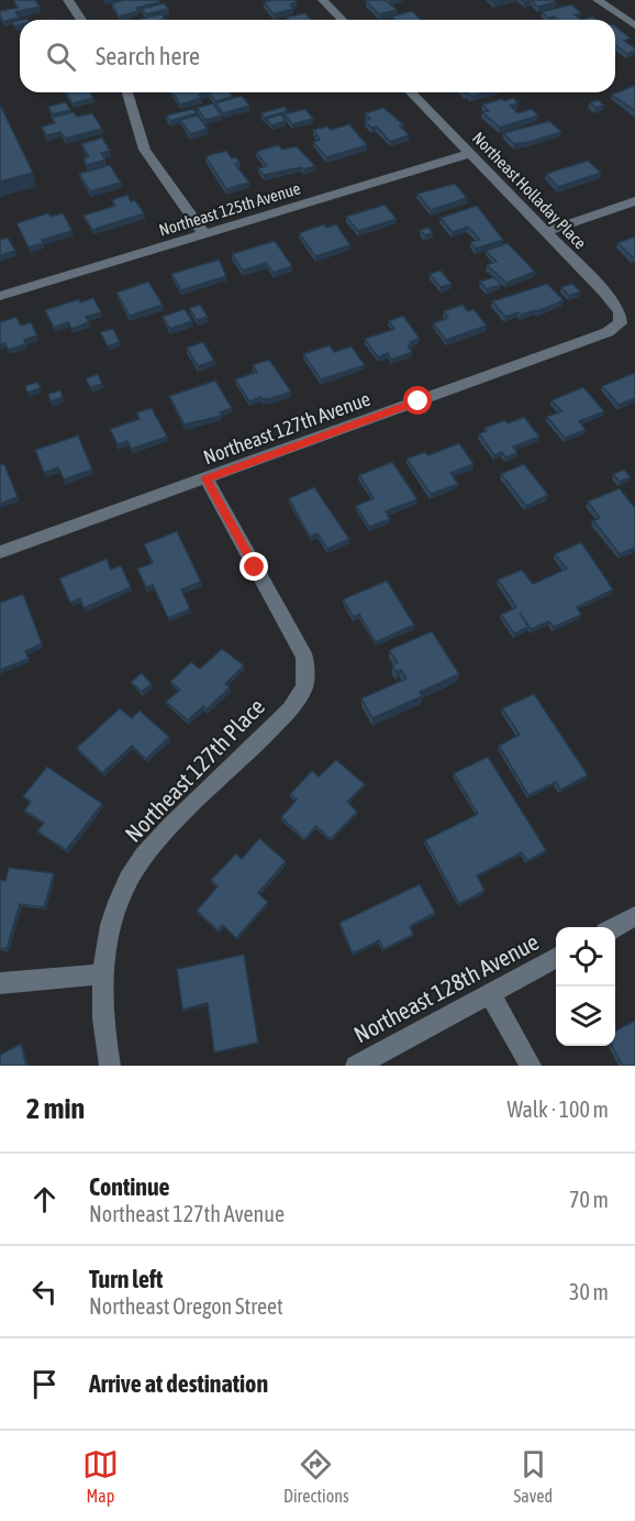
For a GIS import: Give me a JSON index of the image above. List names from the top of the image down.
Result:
{
  "streets": {
    "street": [
      "Northeast Holladay Place",
      "Northeast 125th Avenue",
      "Northeast 127th Avenue",
      "Northeast 127th Place",
      "Northeast 128th Avenue"
    ]
  },
  "crossings": [
    ["Northeast Holladay Place", "Northeast 125th Avenue"],
    ["Northeast Holladay Place", "Northeast 127th Avenue"],
    ["Northeast 127th Avenue", "Northeast 127th Place"]
  ],
  "page": {
    "search": "Search here",
    "heading": ["2 min", "Walk · 100 m"],
    "list": [
      ["Continue", "Northeast 127th Avenue", "70 m"],
      ["Turn left", "Northeast Oregon Street", "30 m"],
      "Arrive at destination"
    ],
    "nav": ["Map", "Directions", "Saved"]
  }
}
